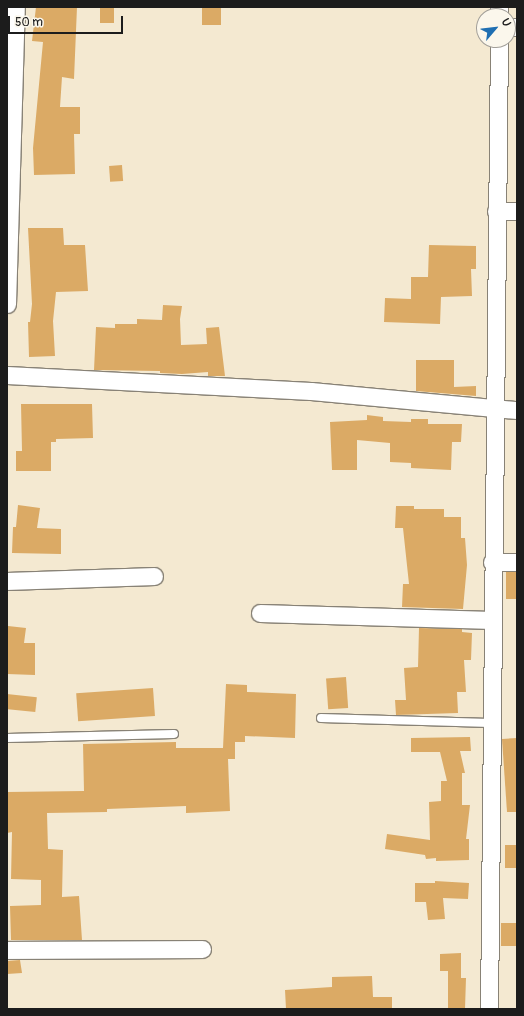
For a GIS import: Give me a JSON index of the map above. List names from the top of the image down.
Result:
{
  "scale_bar": "50 m",
  "north": "top right"
}
